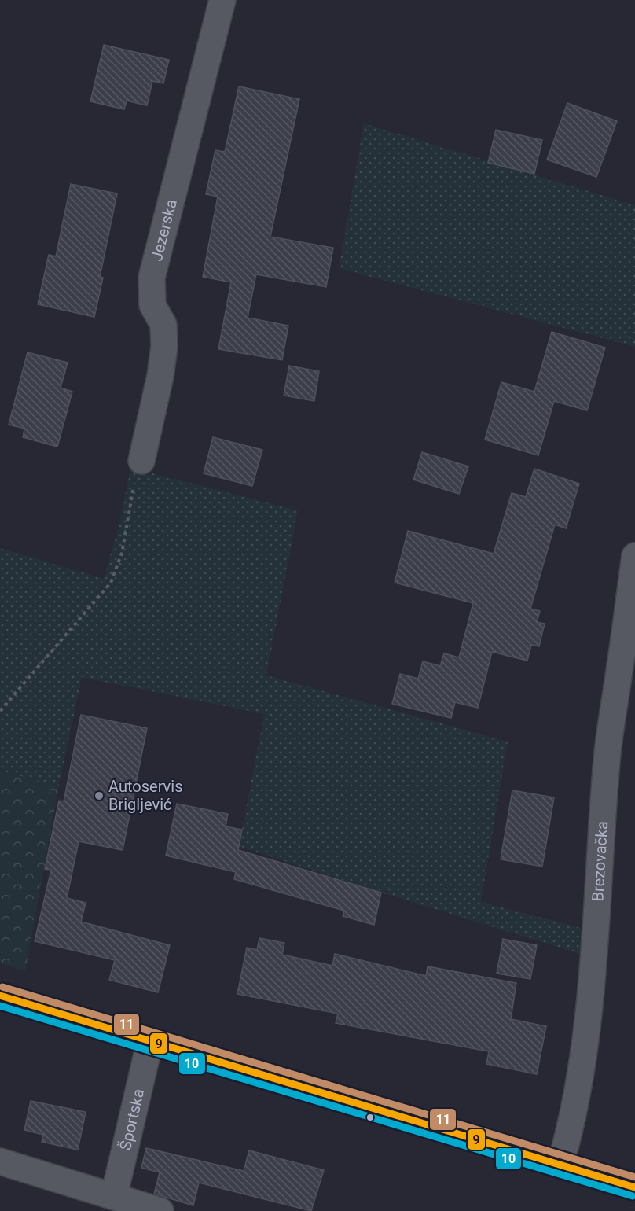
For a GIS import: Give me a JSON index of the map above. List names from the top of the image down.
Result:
{
  "streets": {
    "street": ["Jezerska", "Brezovačka", "Športska"]
  },
  "places": ["Autoservis Brigljević"],
  "lines": ["transit line 11", "transit line 9", "transit line 10"]
}
